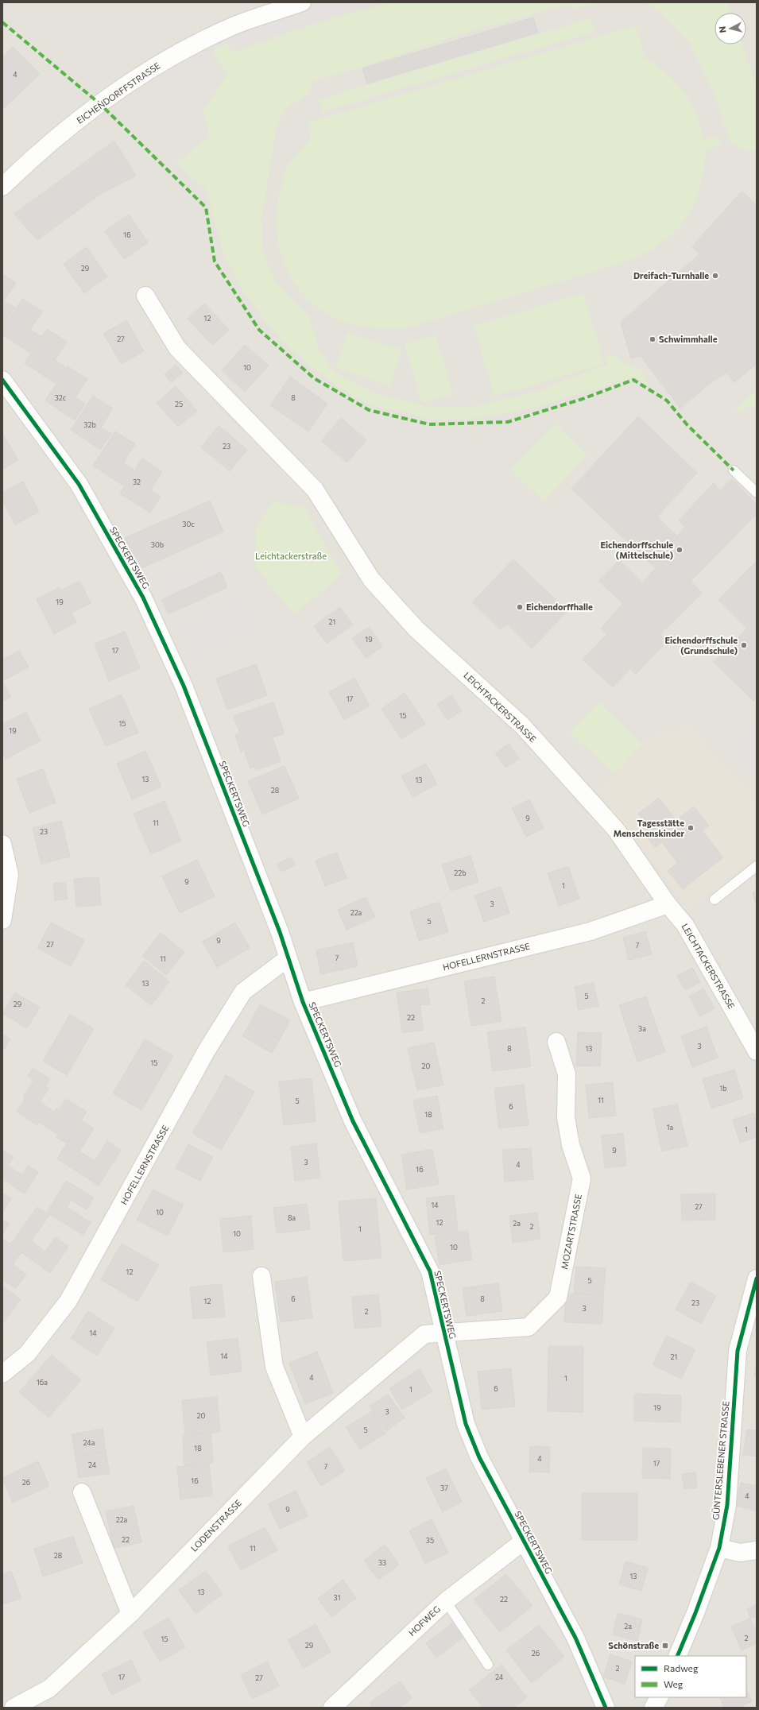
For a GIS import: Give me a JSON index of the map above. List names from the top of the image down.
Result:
{
  "streets": {
    "street": [
      "EICHENDORFFSTRASSE",
      "SPECKERTSWEG",
      "LEICHTACKERSTRASSE",
      "HOFELLERNSTRASSE",
      "MOZARTSTRASSE",
      "GÜNTERSLEBENER STRASSE",
      "LODENSTRASSE",
      "HOFWEG"
    ]
  },
  "crossings": [
    ["SPECKERTSWEG", "HOFELLERNSTRASSE"],
    ["SPECKERTSWEG", "MOZARTSTRASSE"],
    ["SPECKERTSWEG", "LODENSTRASSE"],
    ["SPECKERTSWEG", "HOFWEG"],
    ["LEICHTACKERSTRASSE", "HOFELLERNSTRASSE"],
    ["MOZARTSTRASSE", "LODENSTRASSE"]
  ],
  "parks": ["Leichtackerstraße"],
  "places": {
    "other": [
      "Dreifach-Turnhalle",
      "Schwimmhalle",
      "Eichendorffschule (Mittelschule)",
      "Eichendorffhalle",
      "Eichendorffschule (Grundschule)",
      "Tagesstätte Menschenskinder"
    ],
    "transit": ["Schönstraße"]
  },
  "house_numbers": [
    "4",
    "16",
    "29",
    "12",
    "27",
    "10",
    "32c",
    "8",
    "25",
    "32b",
    "23",
    "32",
    "30c",
    "30b",
    "19",
    "21",
    "19",
    "17",
    "17",
    "15",
    "15",
    "19",
    "13",
    "13",
    "28",
    "9",
    "11",
    "23",
    "22b",
    "9",
    "1",
    "3",
    "22a",
    "5",
    "9",
    "27",
    "7",
    "7",
    "11",
    "13",
    "5",
    "2",
    "29",
    "22",
    "3a",
    "3",
    "8",
    "13",
    "15",
    "20",
    "1b",
    "11",
    "5",
    "6",
    "18",
    "1a",
    "1",
    "9",
    "3",
    "4",
    "16",
    "14",
    "27",
    "10",
    "8a",
    "12",
    "2a",
    "2",
    "1",
    "10",
    "10",
    "12",
    "5",
    "6",
    "8",
    "12",
    "23",
    "3",
    "2",
    "14",
    "14",
    "21",
    "4",
    "1",
    "16a",
    "6",
    "1",
    "19",
    "3",
    "20",
    "5",
    "24a",
    "18",
    "4",
    "17",
    "24",
    "7",
    "16",
    "26",
    "37",
    "4",
    "9",
    "22a",
    "22",
    "35",
    "11",
    "28",
    "33",
    "13",
    "13",
    "31",
    "22",
    "2a",
    "2",
    "15",
    "29",
    "26",
    "2",
    "17",
    "24",
    "27"
  ],
  "legend": ["Radweg", "Weg"],
  "north": "left"
}
